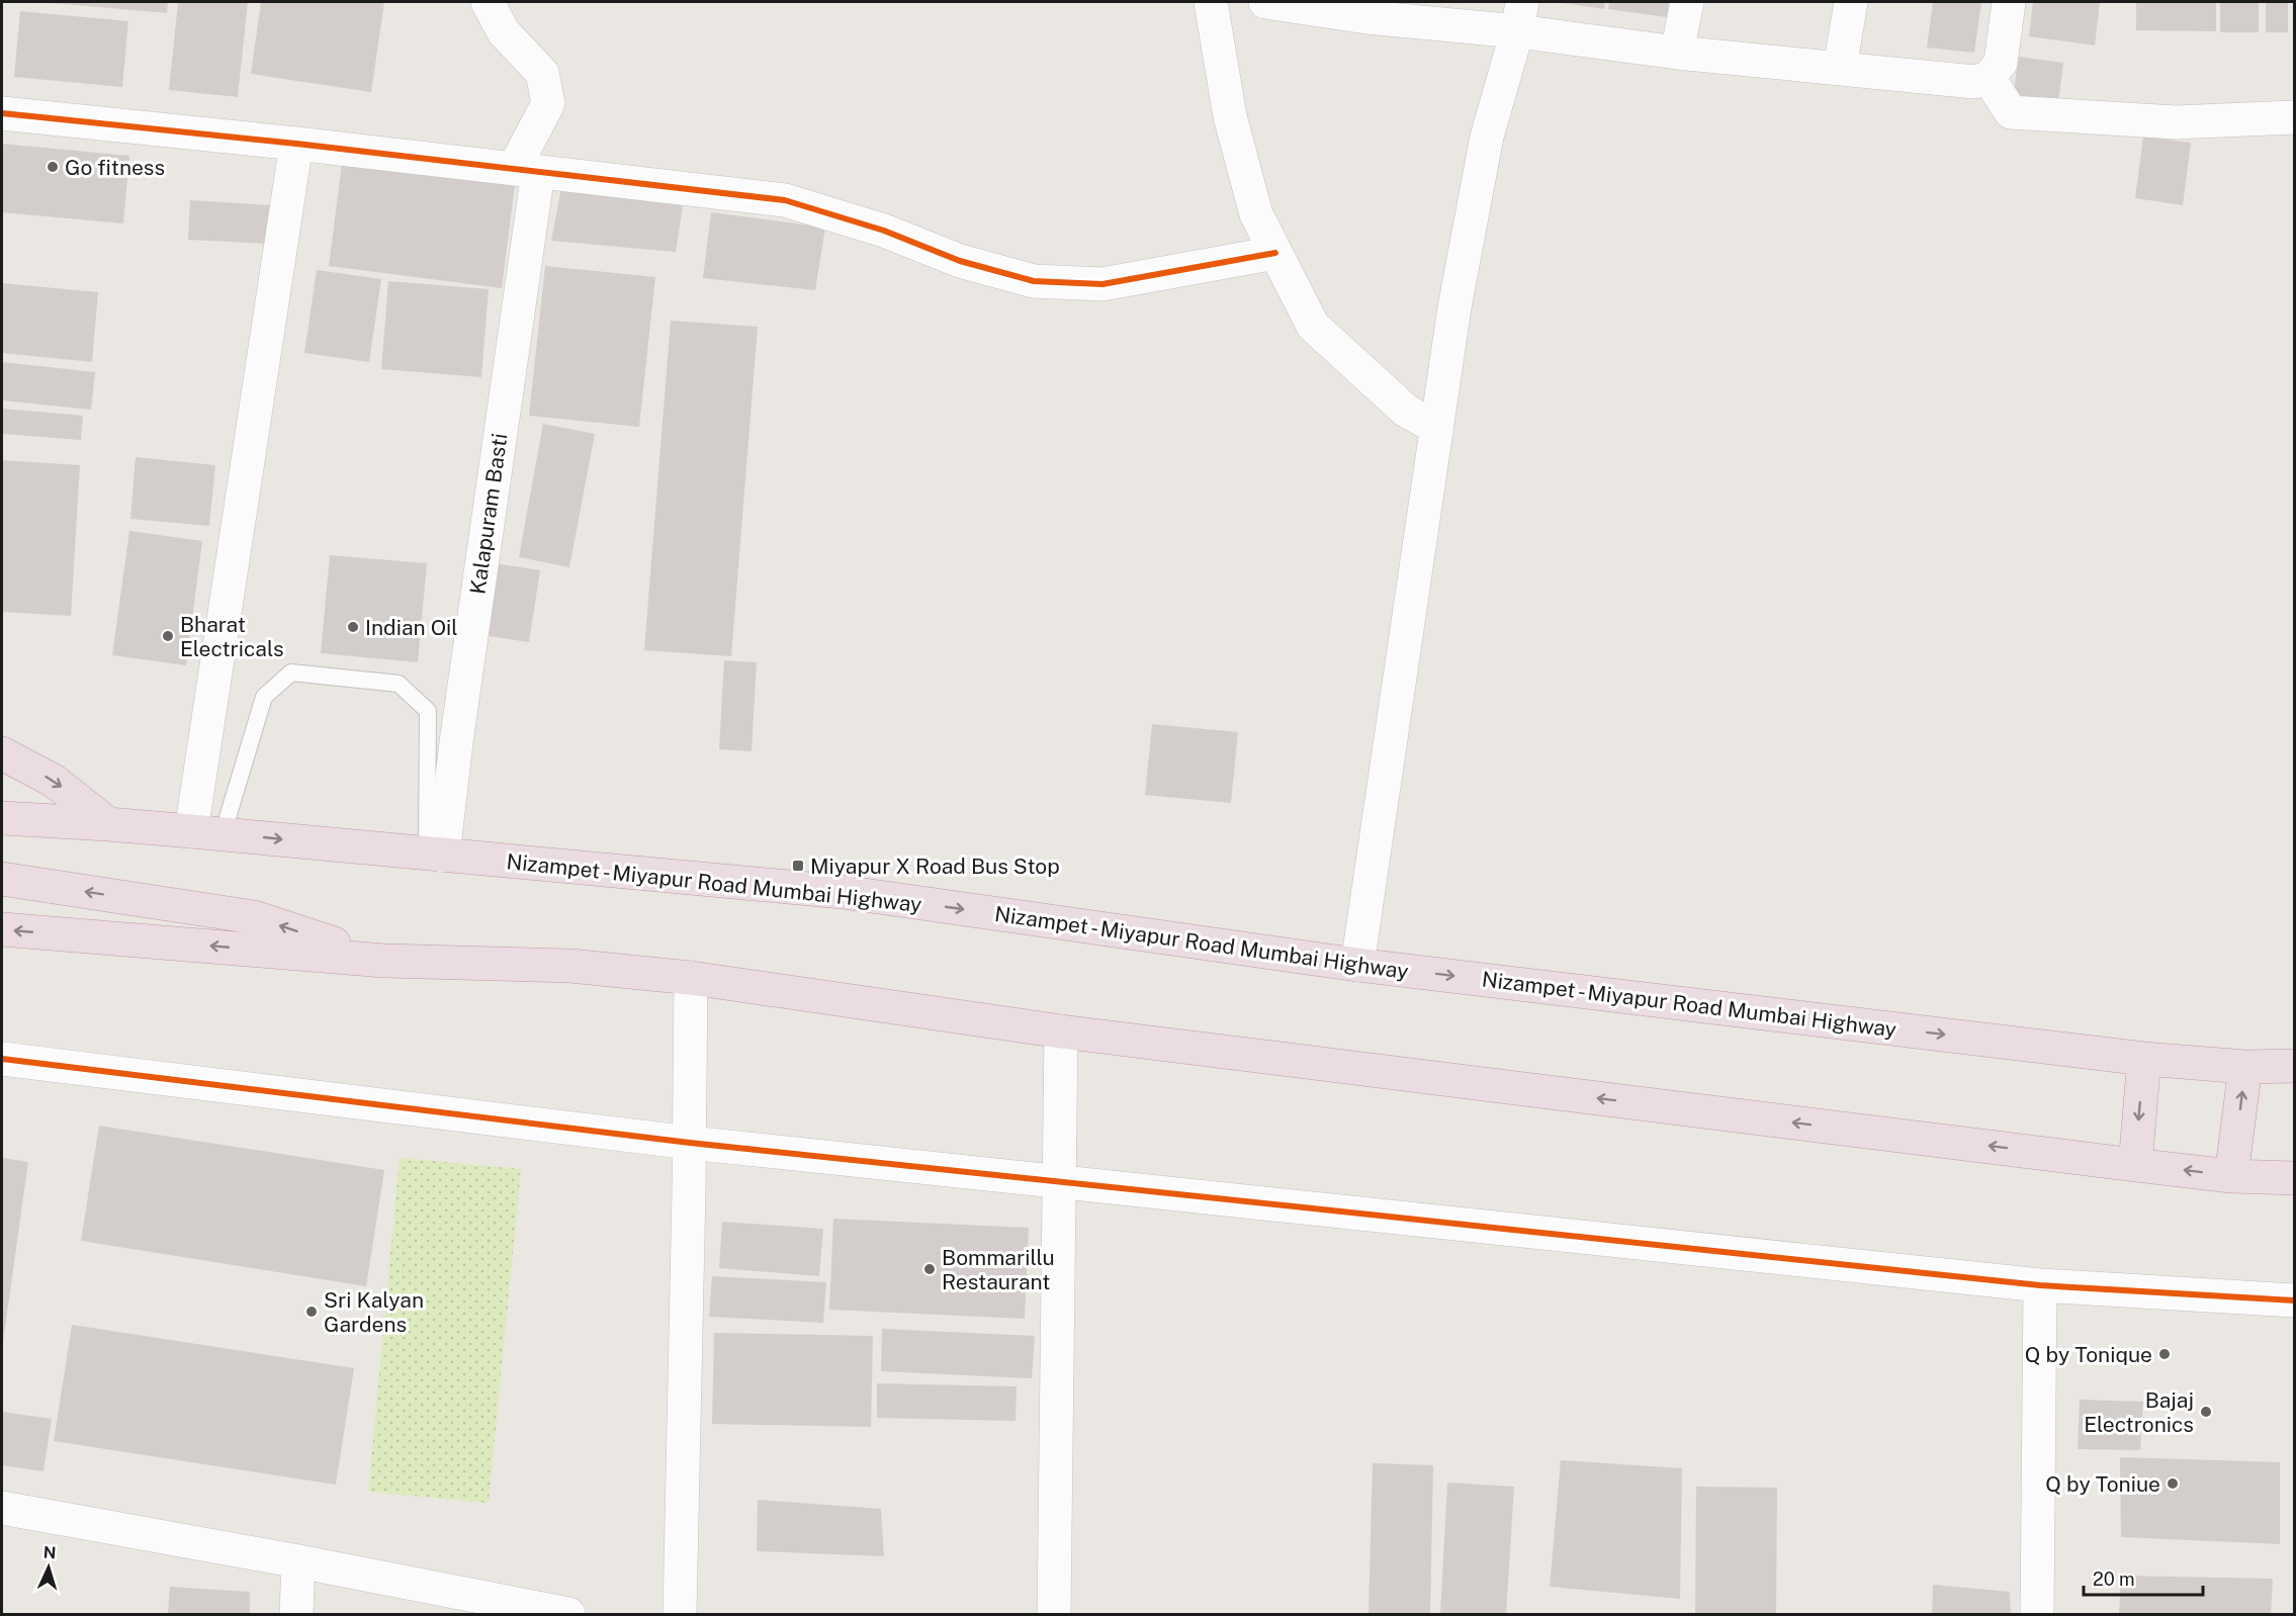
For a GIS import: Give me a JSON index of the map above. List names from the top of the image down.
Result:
{
  "streets": {
    "highway": ["Nizampet - Miyapur Road Mumbai Highway"],
    "street": ["Kalapuram Basti"]
  },
  "crossings": [
    ["Kalapuram Basti", "Nizampet - Miyapur Road Mumbai Highway"]
  ],
  "places": {
    "other": [
      "Go fitness",
      "Indian Oil",
      "Bharat Electricals",
      "Bommarillu Restaurant",
      "Sri Kalyan Gardens",
      "Q by Tonique",
      "Bajaj Electronics",
      "Q by Toniue"
    ],
    "transit": ["Miyapur X Road Bus Stop"]
  },
  "scale_bar": "20 m",
  "north": "top"
}
